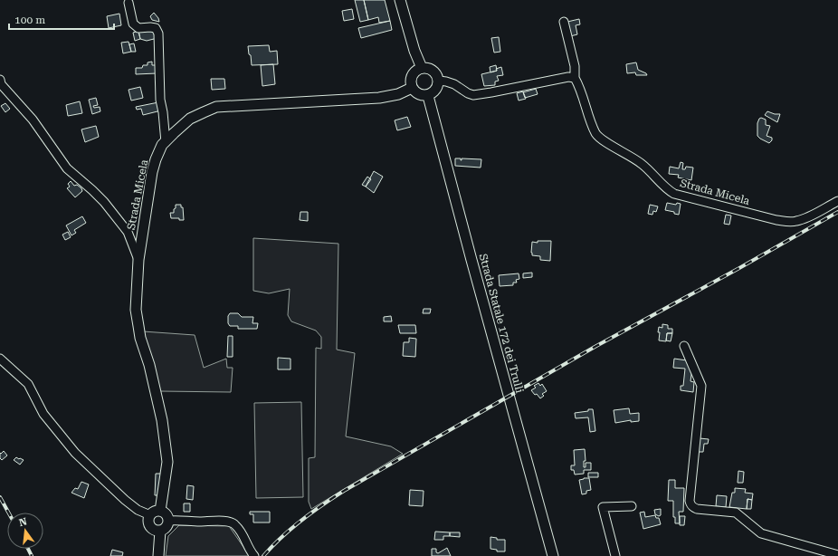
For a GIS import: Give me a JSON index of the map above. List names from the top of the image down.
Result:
{
  "streets": {
    "main road": ["Strada Micela", "Strada Statale 172 dei Trulli"]
  },
  "crossings": [
    ["Strada Micela", "Strada Statale 172 dei Trulli"]
  ],
  "scale_bar": "100 m",
  "north": "top"
}
